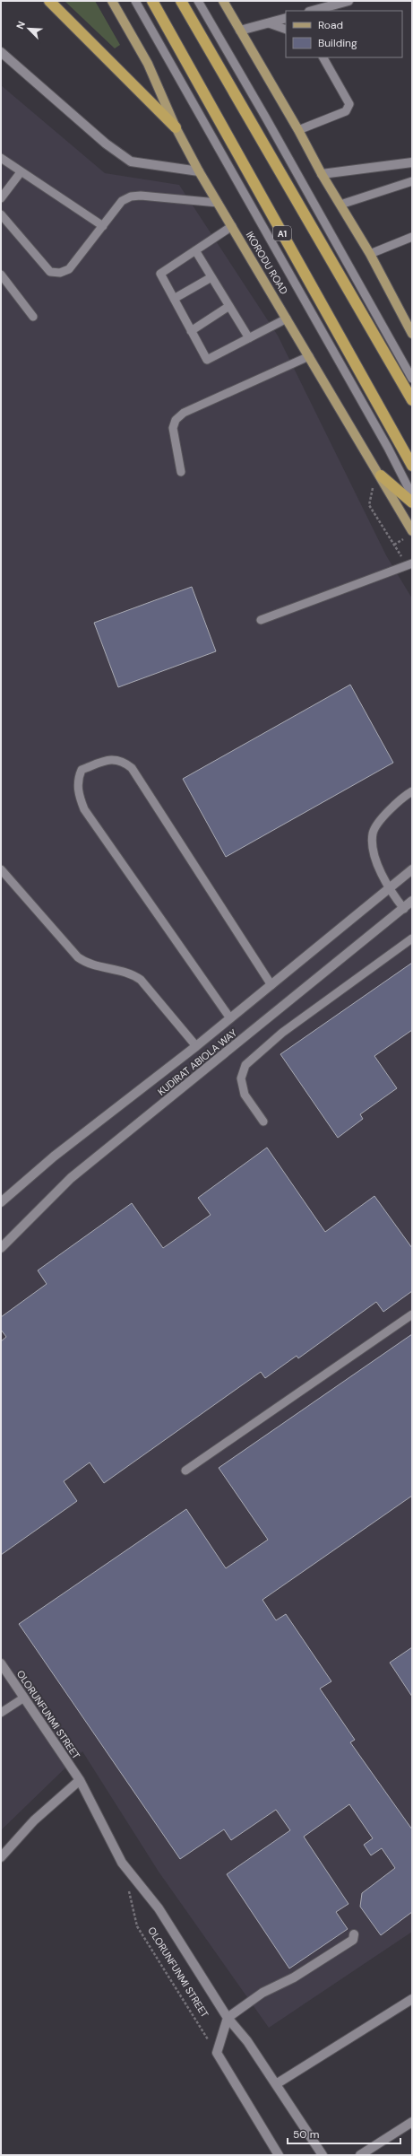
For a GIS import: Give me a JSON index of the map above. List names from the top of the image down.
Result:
{
  "streets": {
    "highway": ["A1"],
    "main road": ["IKORODU ROAD"],
    "street": ["KUDIRAT ABIOLA WAY", "OLORUNFUNMI STREET"]
  },
  "legend": ["Road", "Building"],
  "scale_bar": "50 m",
  "north": "top left"
}
